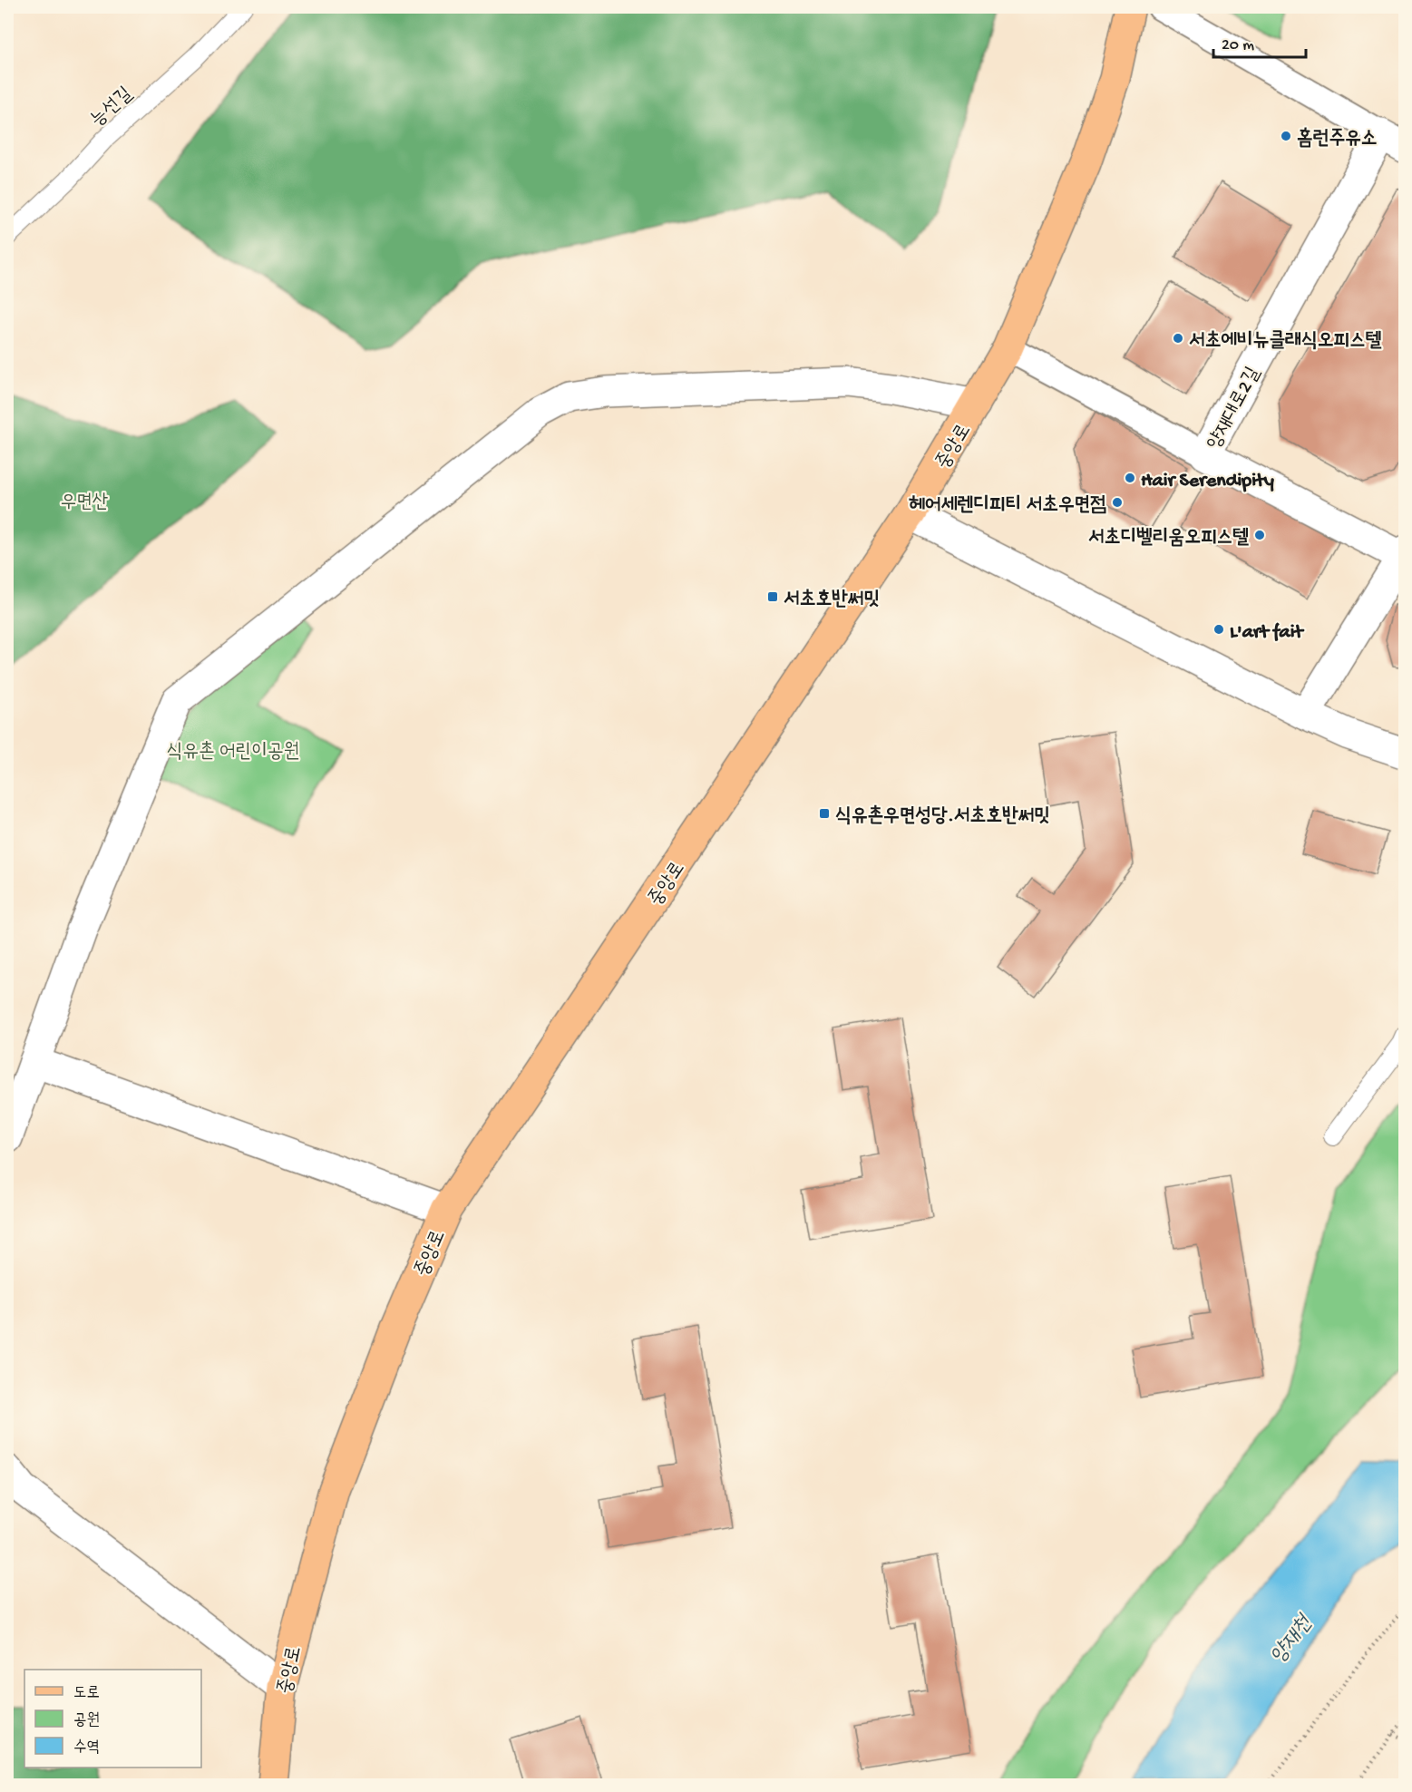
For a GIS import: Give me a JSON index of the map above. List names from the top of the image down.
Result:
{
  "streets": {
    "main road": ["중앙로"],
    "street": ["양재대로2길"],
    "lane": ["능선길"]
  },
  "water": ["양재천"],
  "parks": ["우면산", "식유촌 어린이공원"],
  "places": {
    "other": [
      "홈런주유소",
      "서초에비뉴클래식오피스텔",
      "Hair Serendipity",
      "헤어세렌디피티 서초우면점",
      "서초디벨리움오피스텔",
      "L'art fait"
    ],
    "transit": ["서초호반써밋", "식유촌우면성당.서초호반써밋"]
  },
  "legend": ["도로", "공원", "수역"],
  "scale_bar": "20 m"
}
